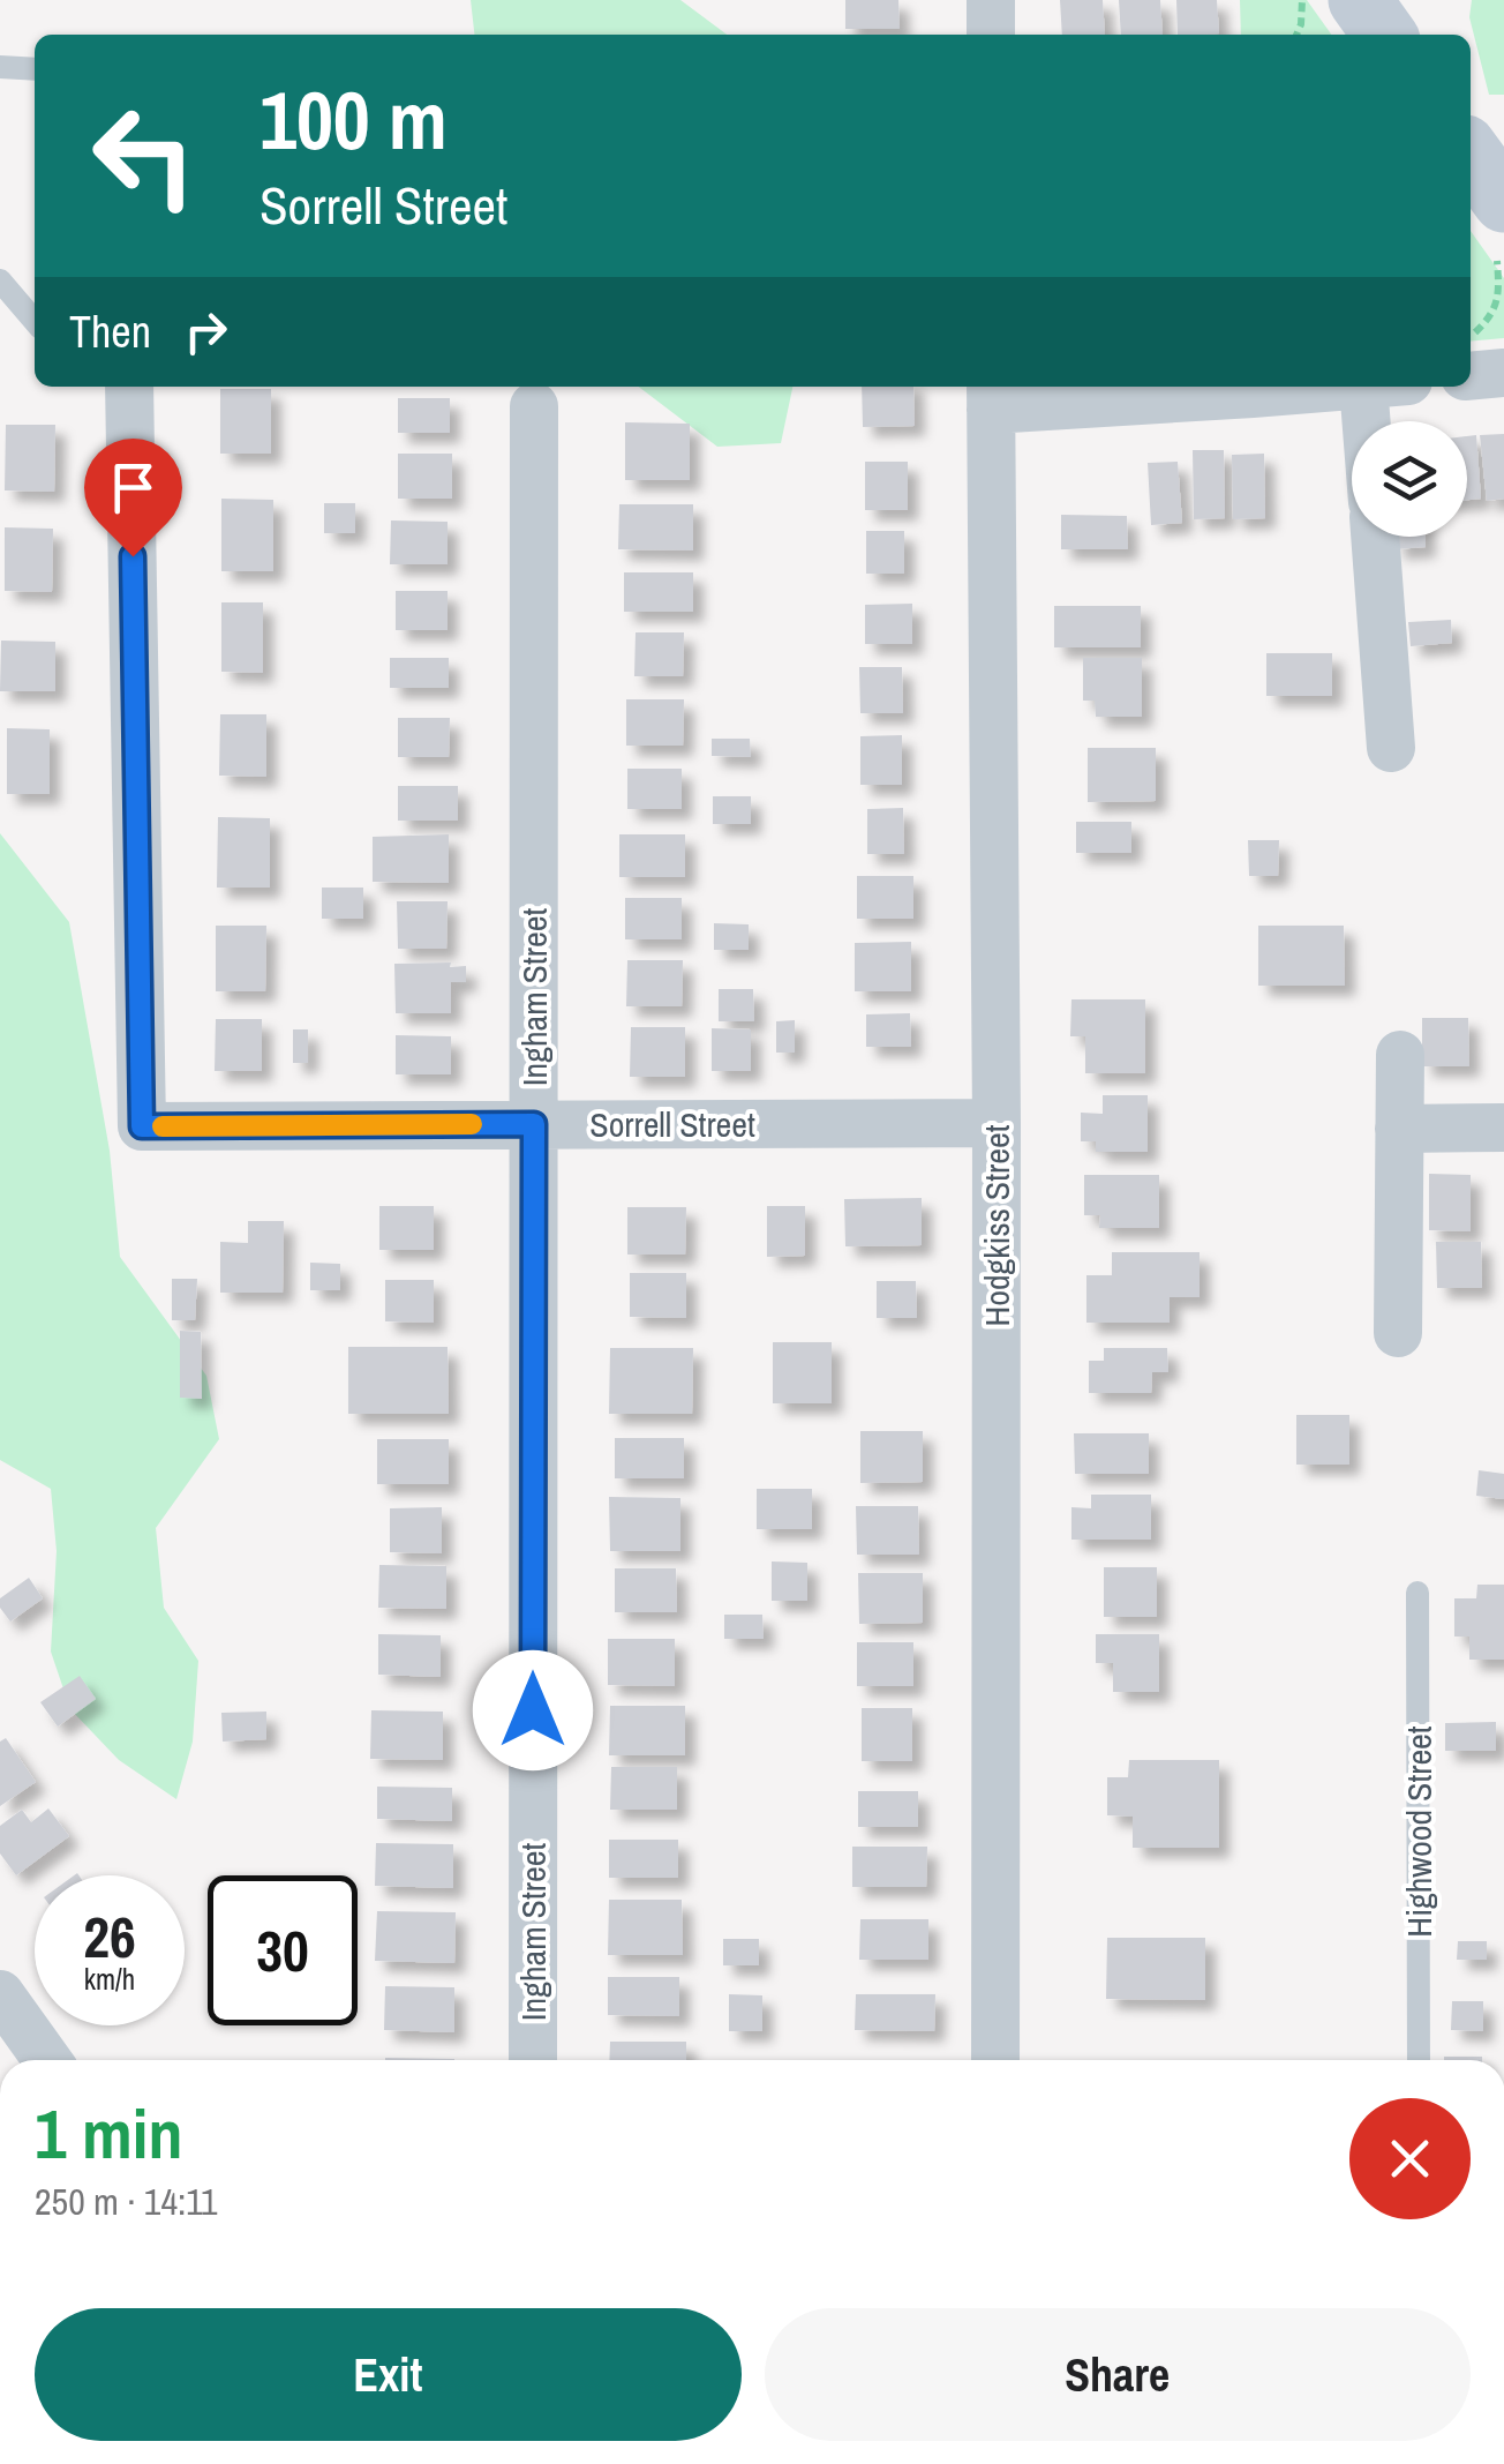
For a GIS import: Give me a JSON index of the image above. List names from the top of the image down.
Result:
{
  "streets": {
    "street": ["Ingham Street", "Sorrell Street", "Hodgkiss Street"],
    "lane": ["Highwood Street"]
  },
  "crossings": [
    ["Ingham Street", "Sorrell Street"],
    ["Sorrell Street", "Hodgkiss Street"]
  ],
  "page": {
    "turn": ["100 m", "Sorrell Street"],
    "then": "Then",
    "speed": "26 km/h",
    "limit": "30",
    "heading": ["1 min", "250 m · 14:11"],
    "buttons": ["Exit", "Share"]
  }
}
